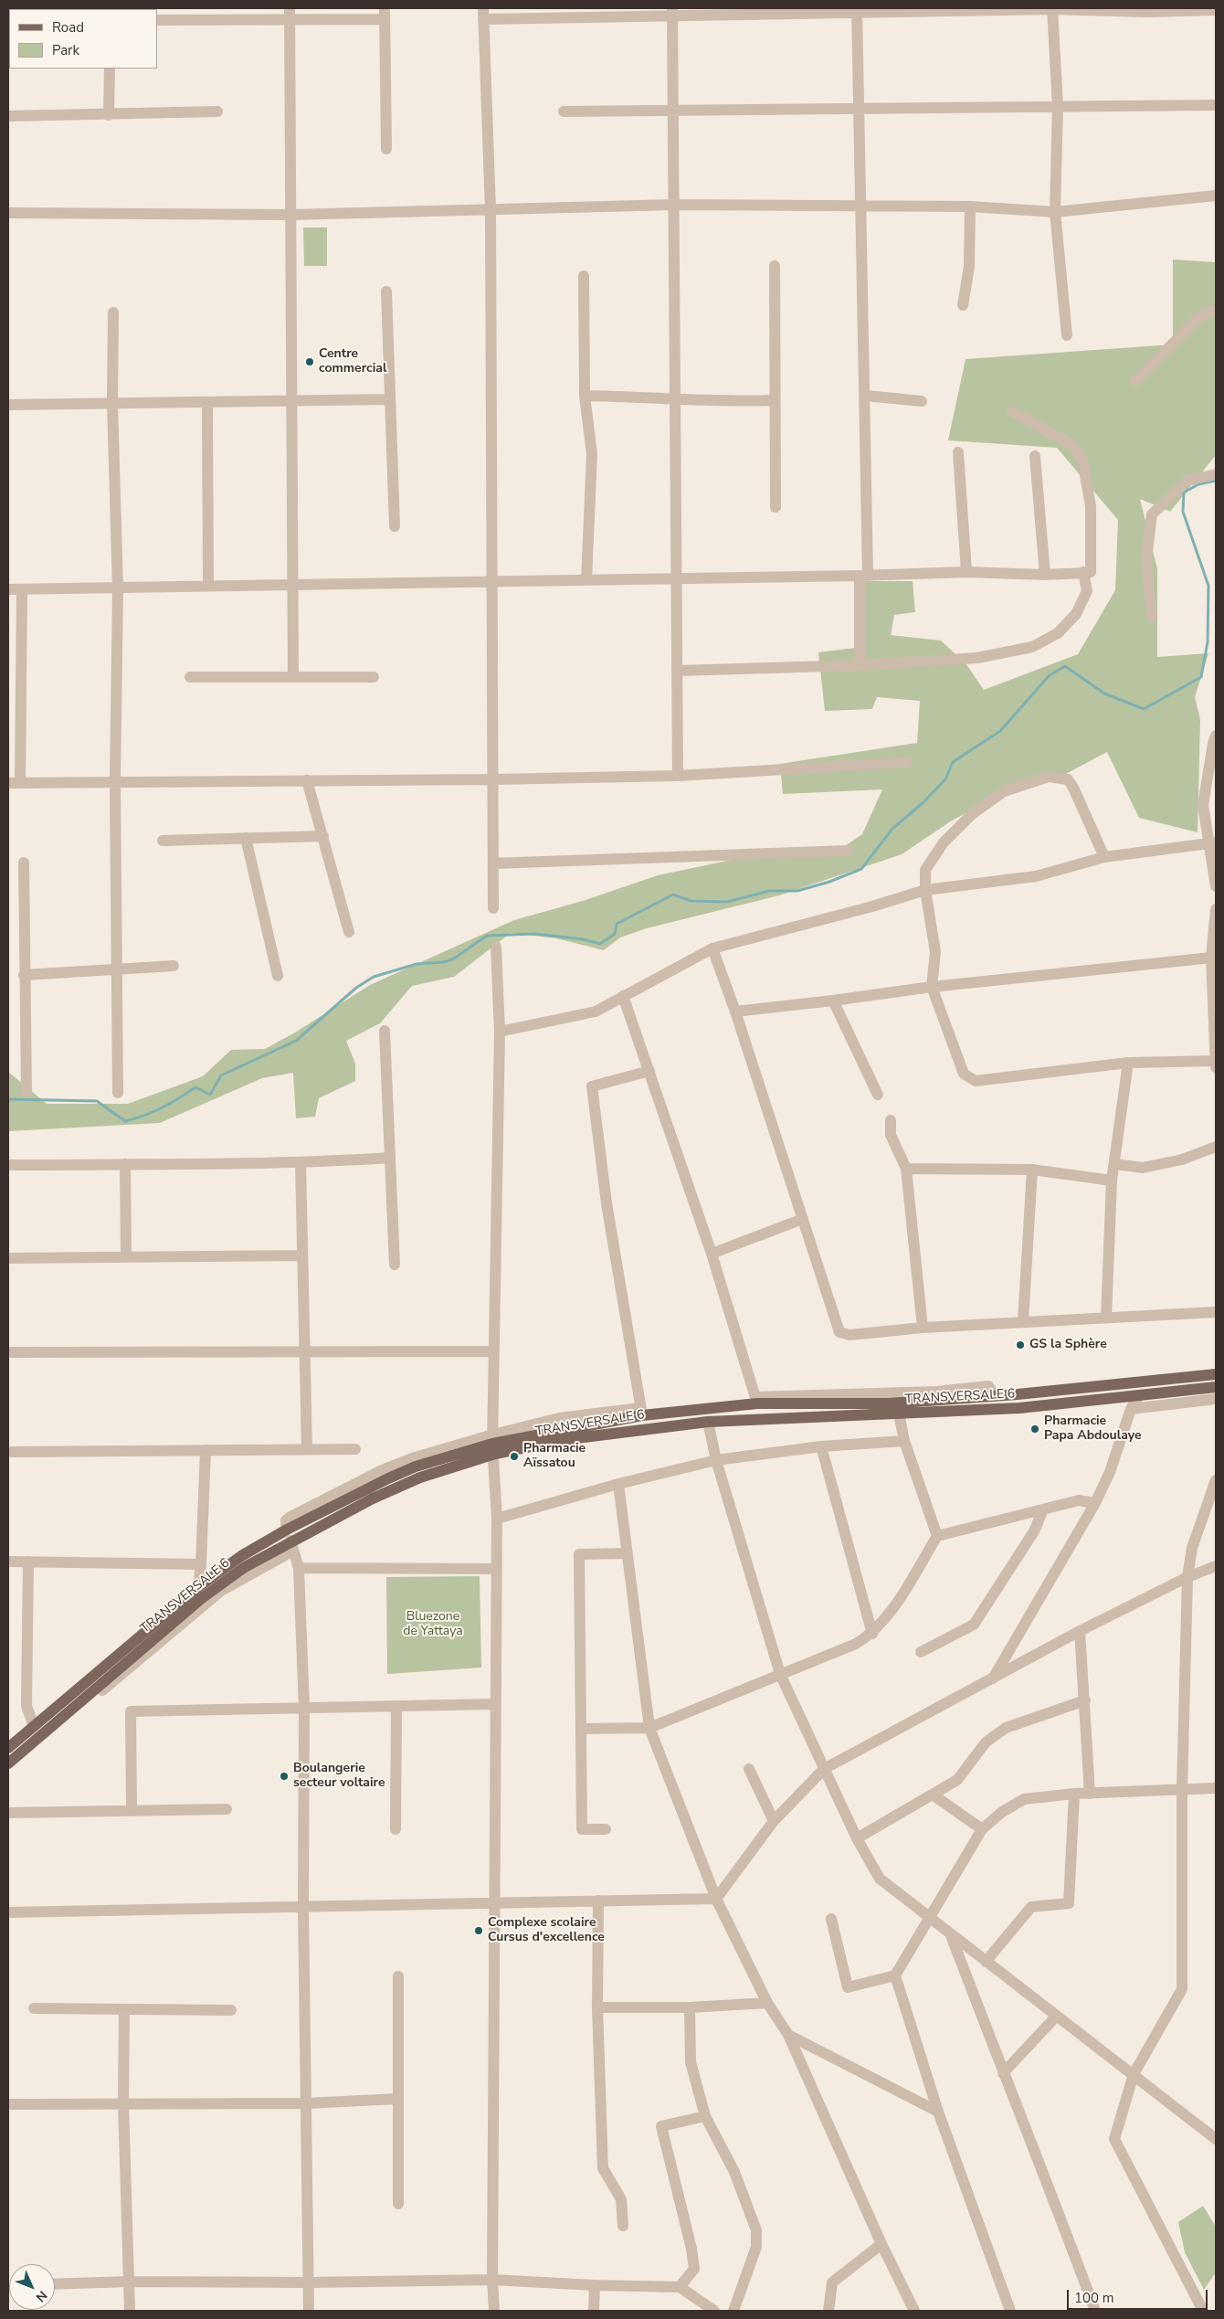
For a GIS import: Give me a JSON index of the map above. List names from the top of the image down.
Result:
{
  "streets": {
    "main road": ["TRANSVERSALE 6"]
  },
  "parks": ["Bluezone de Yattaya"],
  "places": [
    "Centre commercial",
    "GS la Sphère",
    "Pharmacie Papa Abdoulaye",
    "Pharmacie Aïssatou",
    "Boulangerie secteur voltaire",
    "Complexe scolaire Cursus d'excellence"
  ],
  "legend": ["Road", "Park"],
  "scale_bar": "100 m",
  "north": "bottom right"
}
